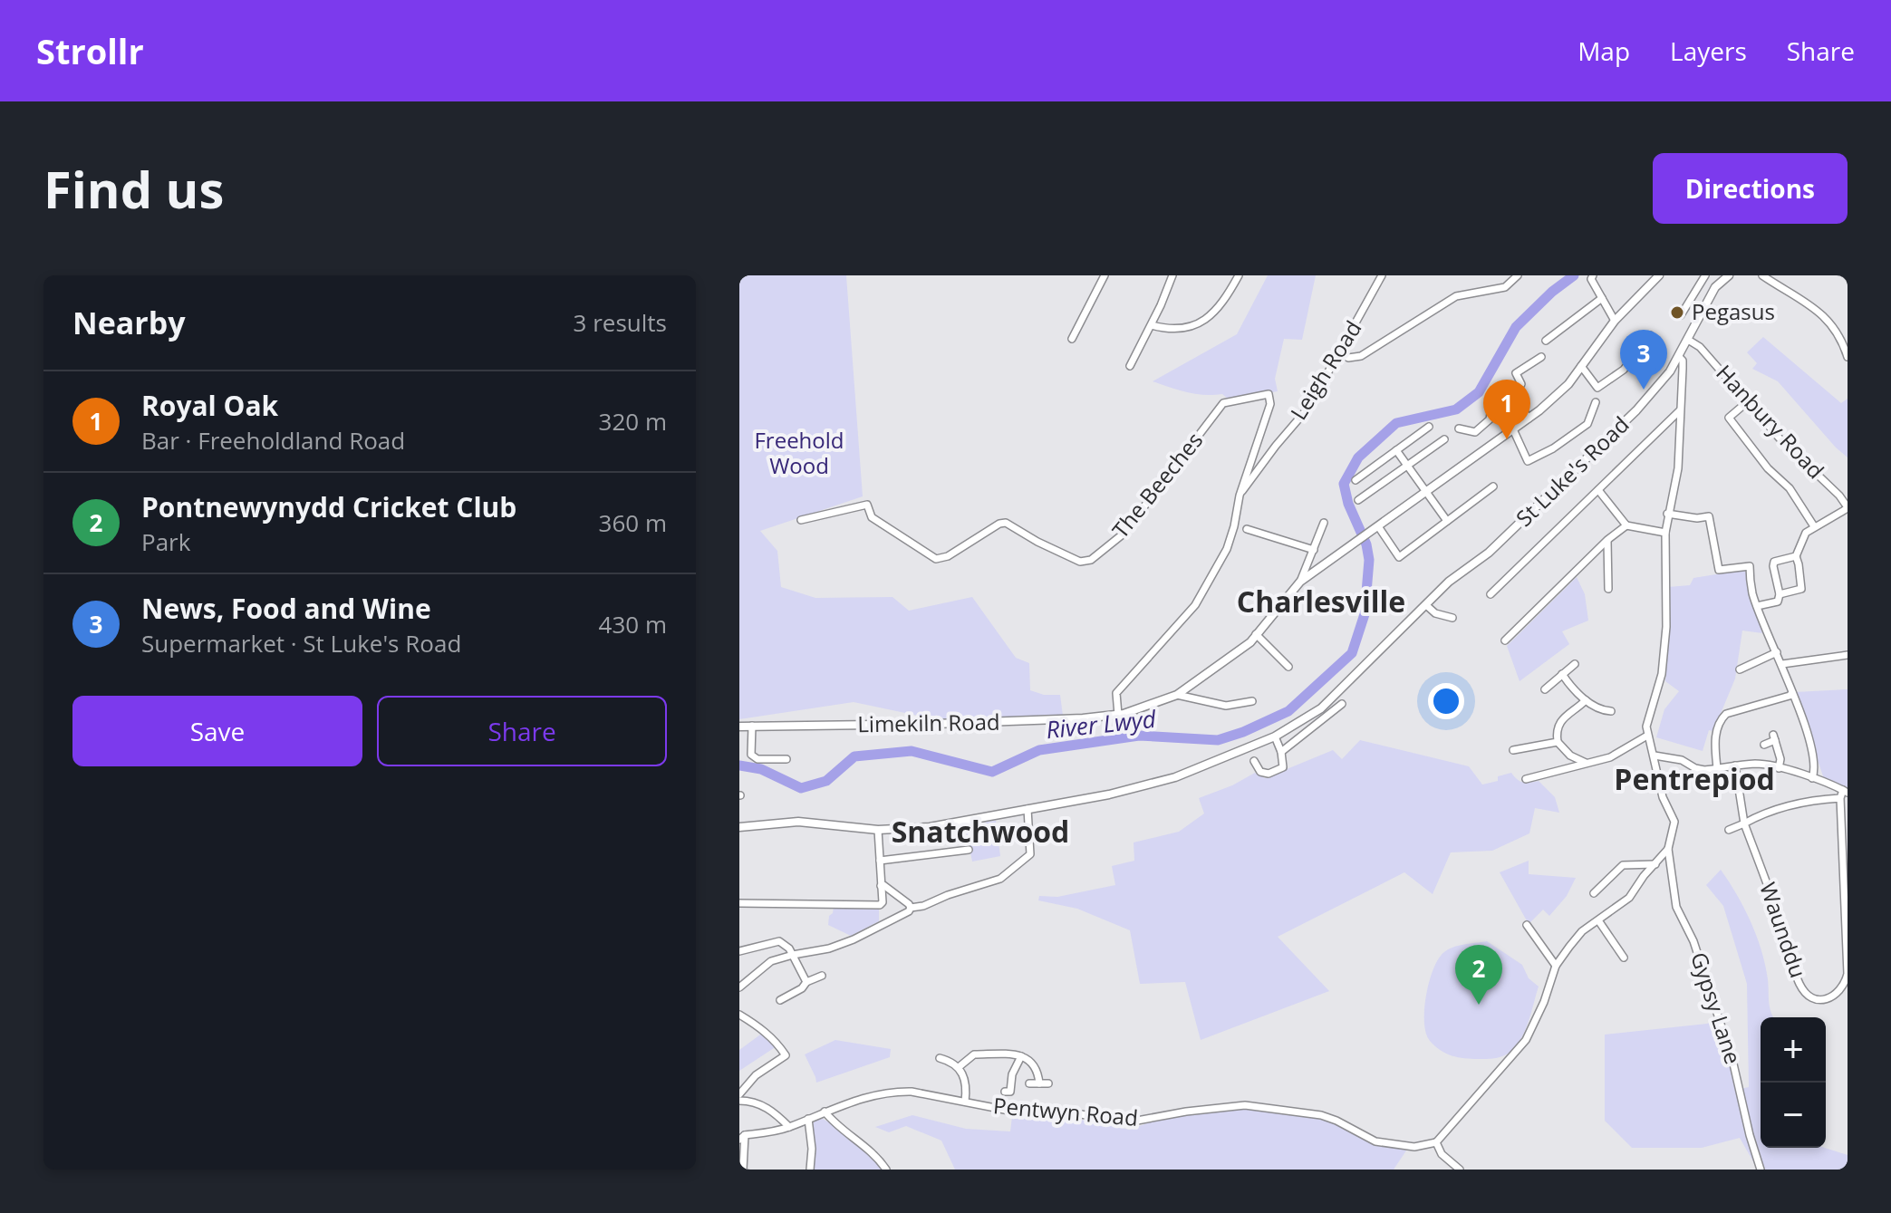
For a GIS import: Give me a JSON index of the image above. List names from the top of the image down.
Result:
{
  "streets": {
    "main road": ["St Luke's Road", "Limekiln Road"],
    "street": [
      "Leigh Road",
      "Hanbury Road",
      "The Beeches",
      "Waunddu",
      "Gypsy Lane",
      "Pentwyn Road"
    ]
  },
  "crossings": [
    ["Leigh Road", "The Beeches"],
    ["Hanbury Road", "St Luke's Road"]
  ],
  "districts": ["Charlesville", "Pentrepiod", "Snatchwood"],
  "water": ["River Lwyd"],
  "parks": ["Freehold Wood"],
  "places": ["Pegasus"],
  "page": {
    "header": "Strollr",
    "nav": ["Map", "Layers", "Share"],
    "buttons": [
      "Directions",
      ["Save", "Share"]
    ],
    "title": "Find us",
    "heading": ["Nearby", "3 results"],
    "pins": ["3", "1", "2"],
    "list": [
      {
        "mark": "1",
        "name": "Royal Oak",
        "note": "Bar · Freeholdland Road",
        "value": "320 m"
      },
      {
        "mark": "2",
        "name": "Pontnewynydd Cricket Club",
        "note": "Park",
        "value": "360 m"
      },
      {
        "mark": "3",
        "name": "News, Food and Wine",
        "note": "Supermarket · St Luke's Road",
        "value": "430 m"
      }
    ],
    "map_buttons": ["+", "−"]
  }
}
